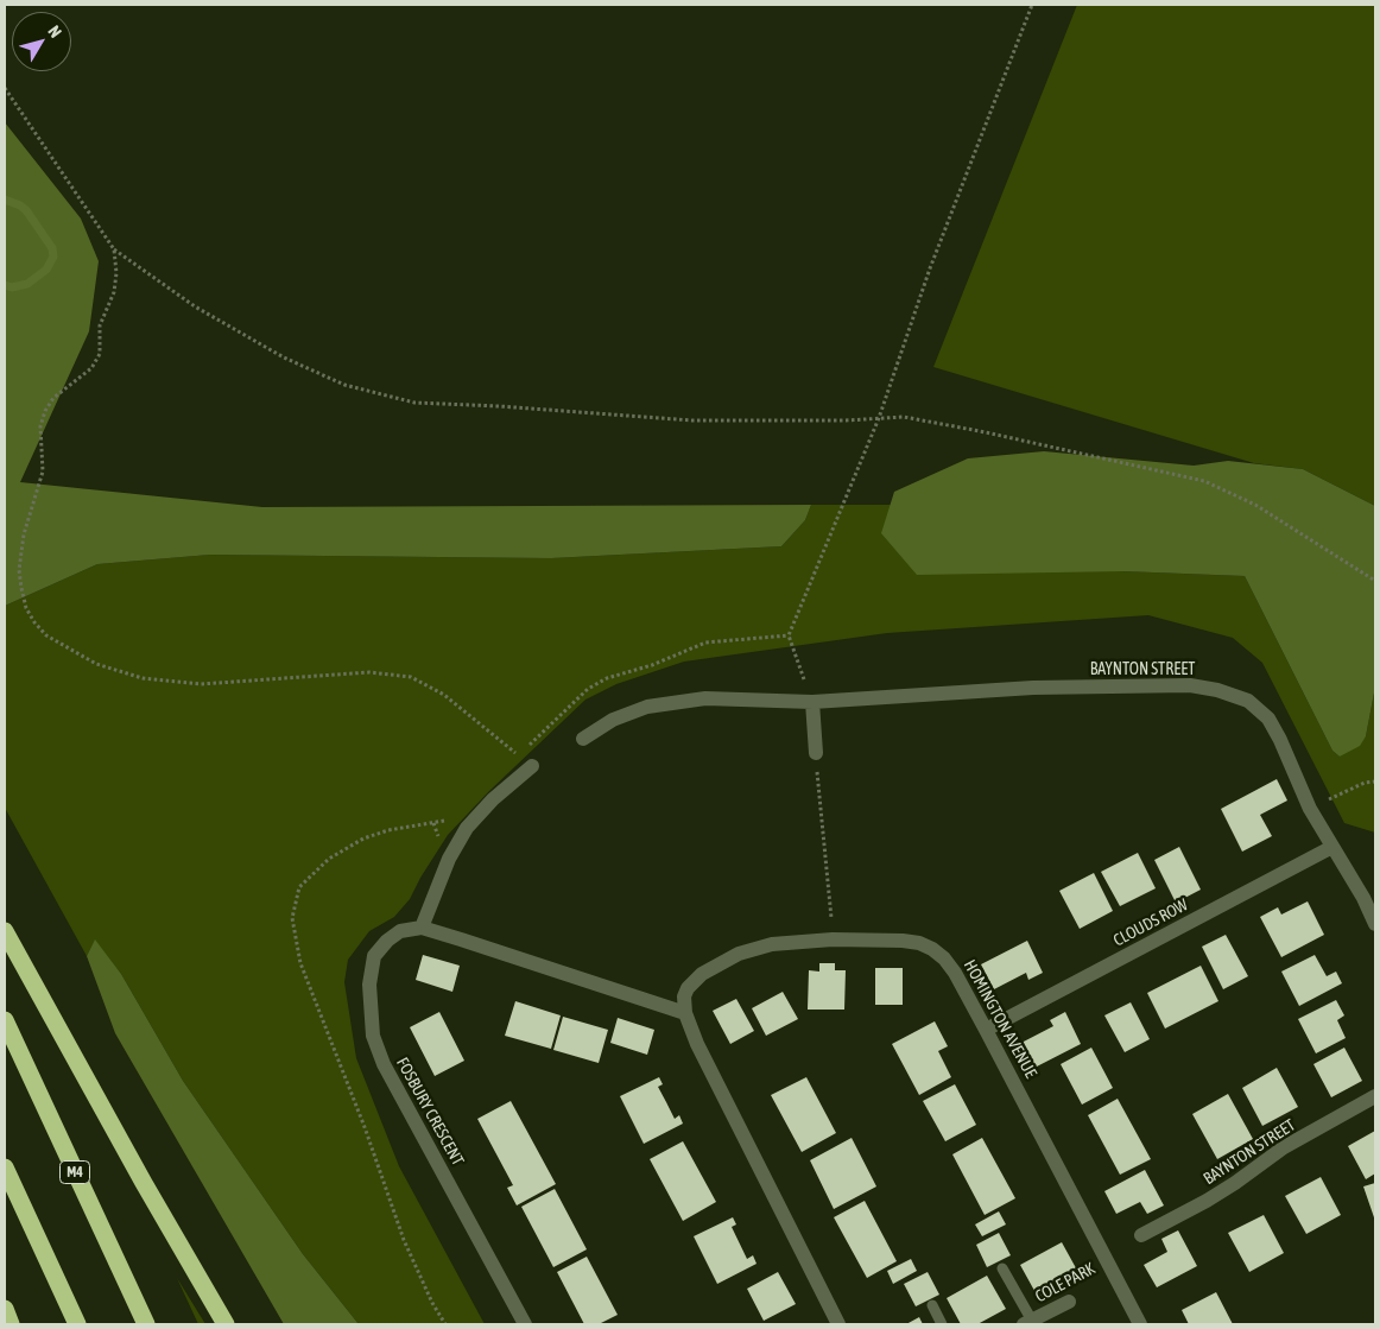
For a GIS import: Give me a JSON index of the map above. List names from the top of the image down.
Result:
{
  "streets": {
    "highway": ["M4"],
    "street": [
      "BAYNTON STREET",
      "CLOUDS ROW",
      "HOMINGTON AVENUE",
      "FOSBURY CRESCENT",
      "COLE PARK"
    ]
  },
  "crossings": [
    ["BAYNTON STREET", "CLOUDS ROW"],
    ["CLOUDS ROW", "HOMINGTON AVENUE"]
  ],
  "north": "top right"
}
